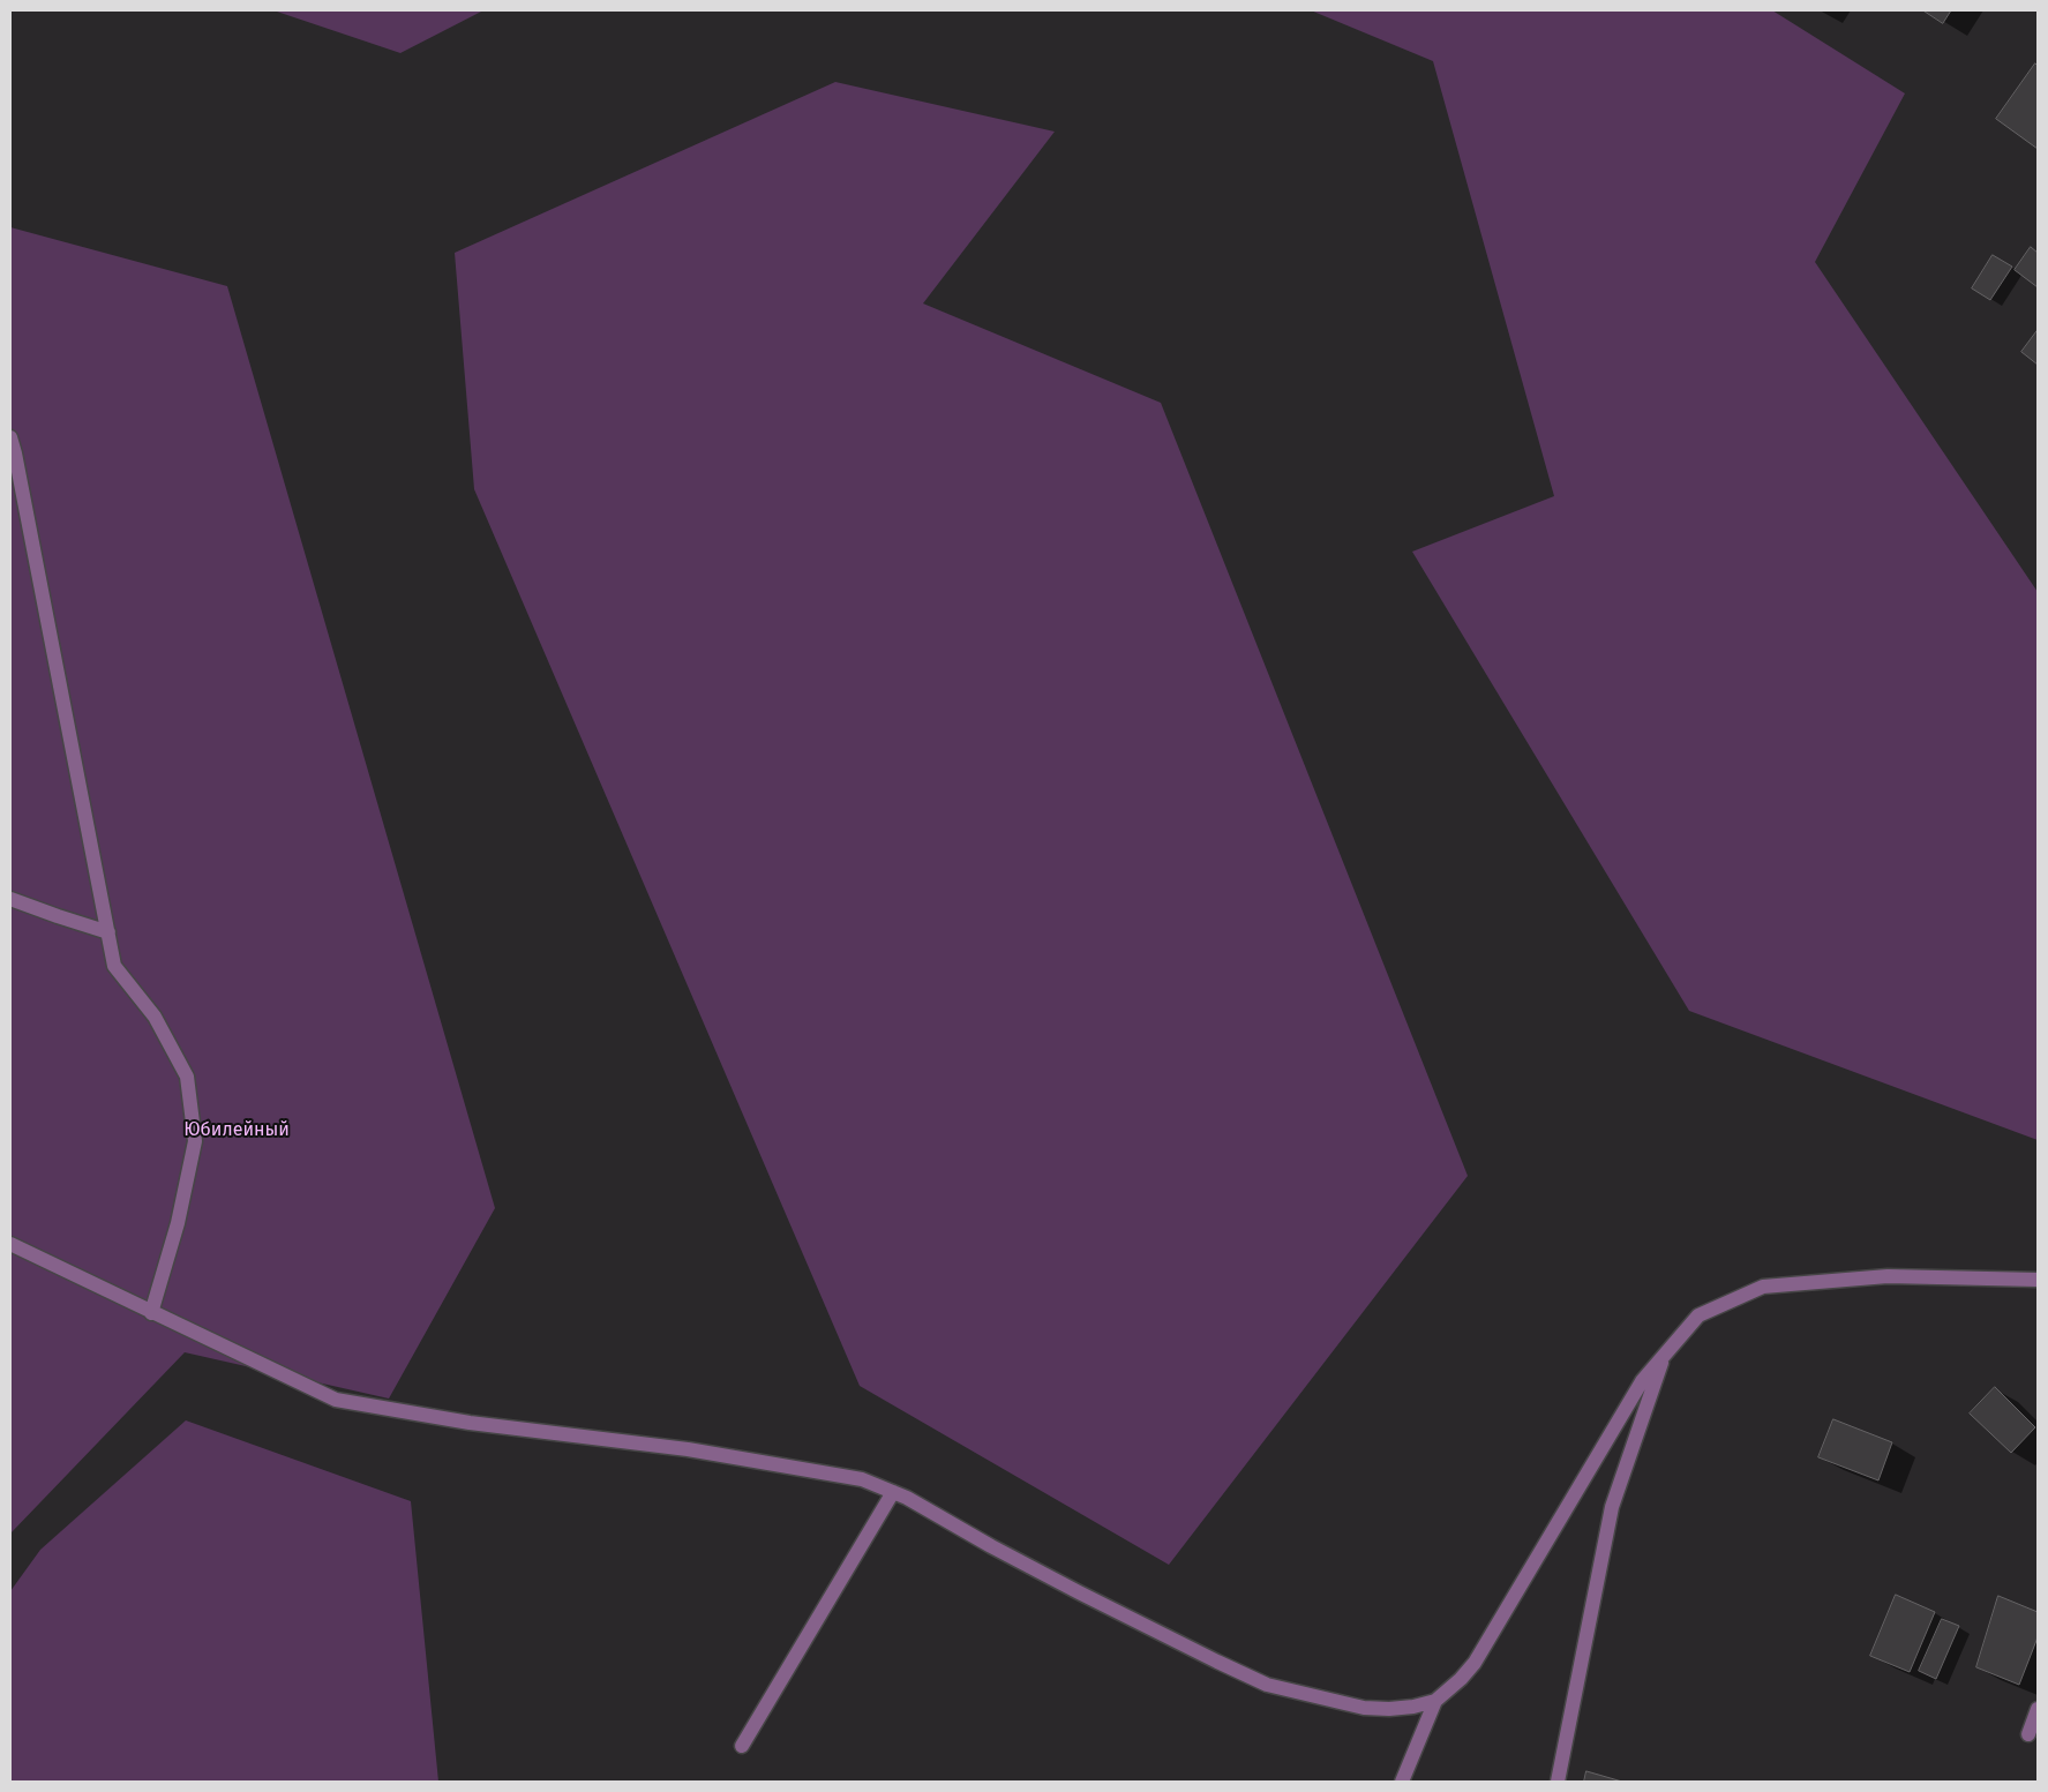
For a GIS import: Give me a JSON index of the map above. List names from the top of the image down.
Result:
{
  "parks": ["Юбилейный"]
}
